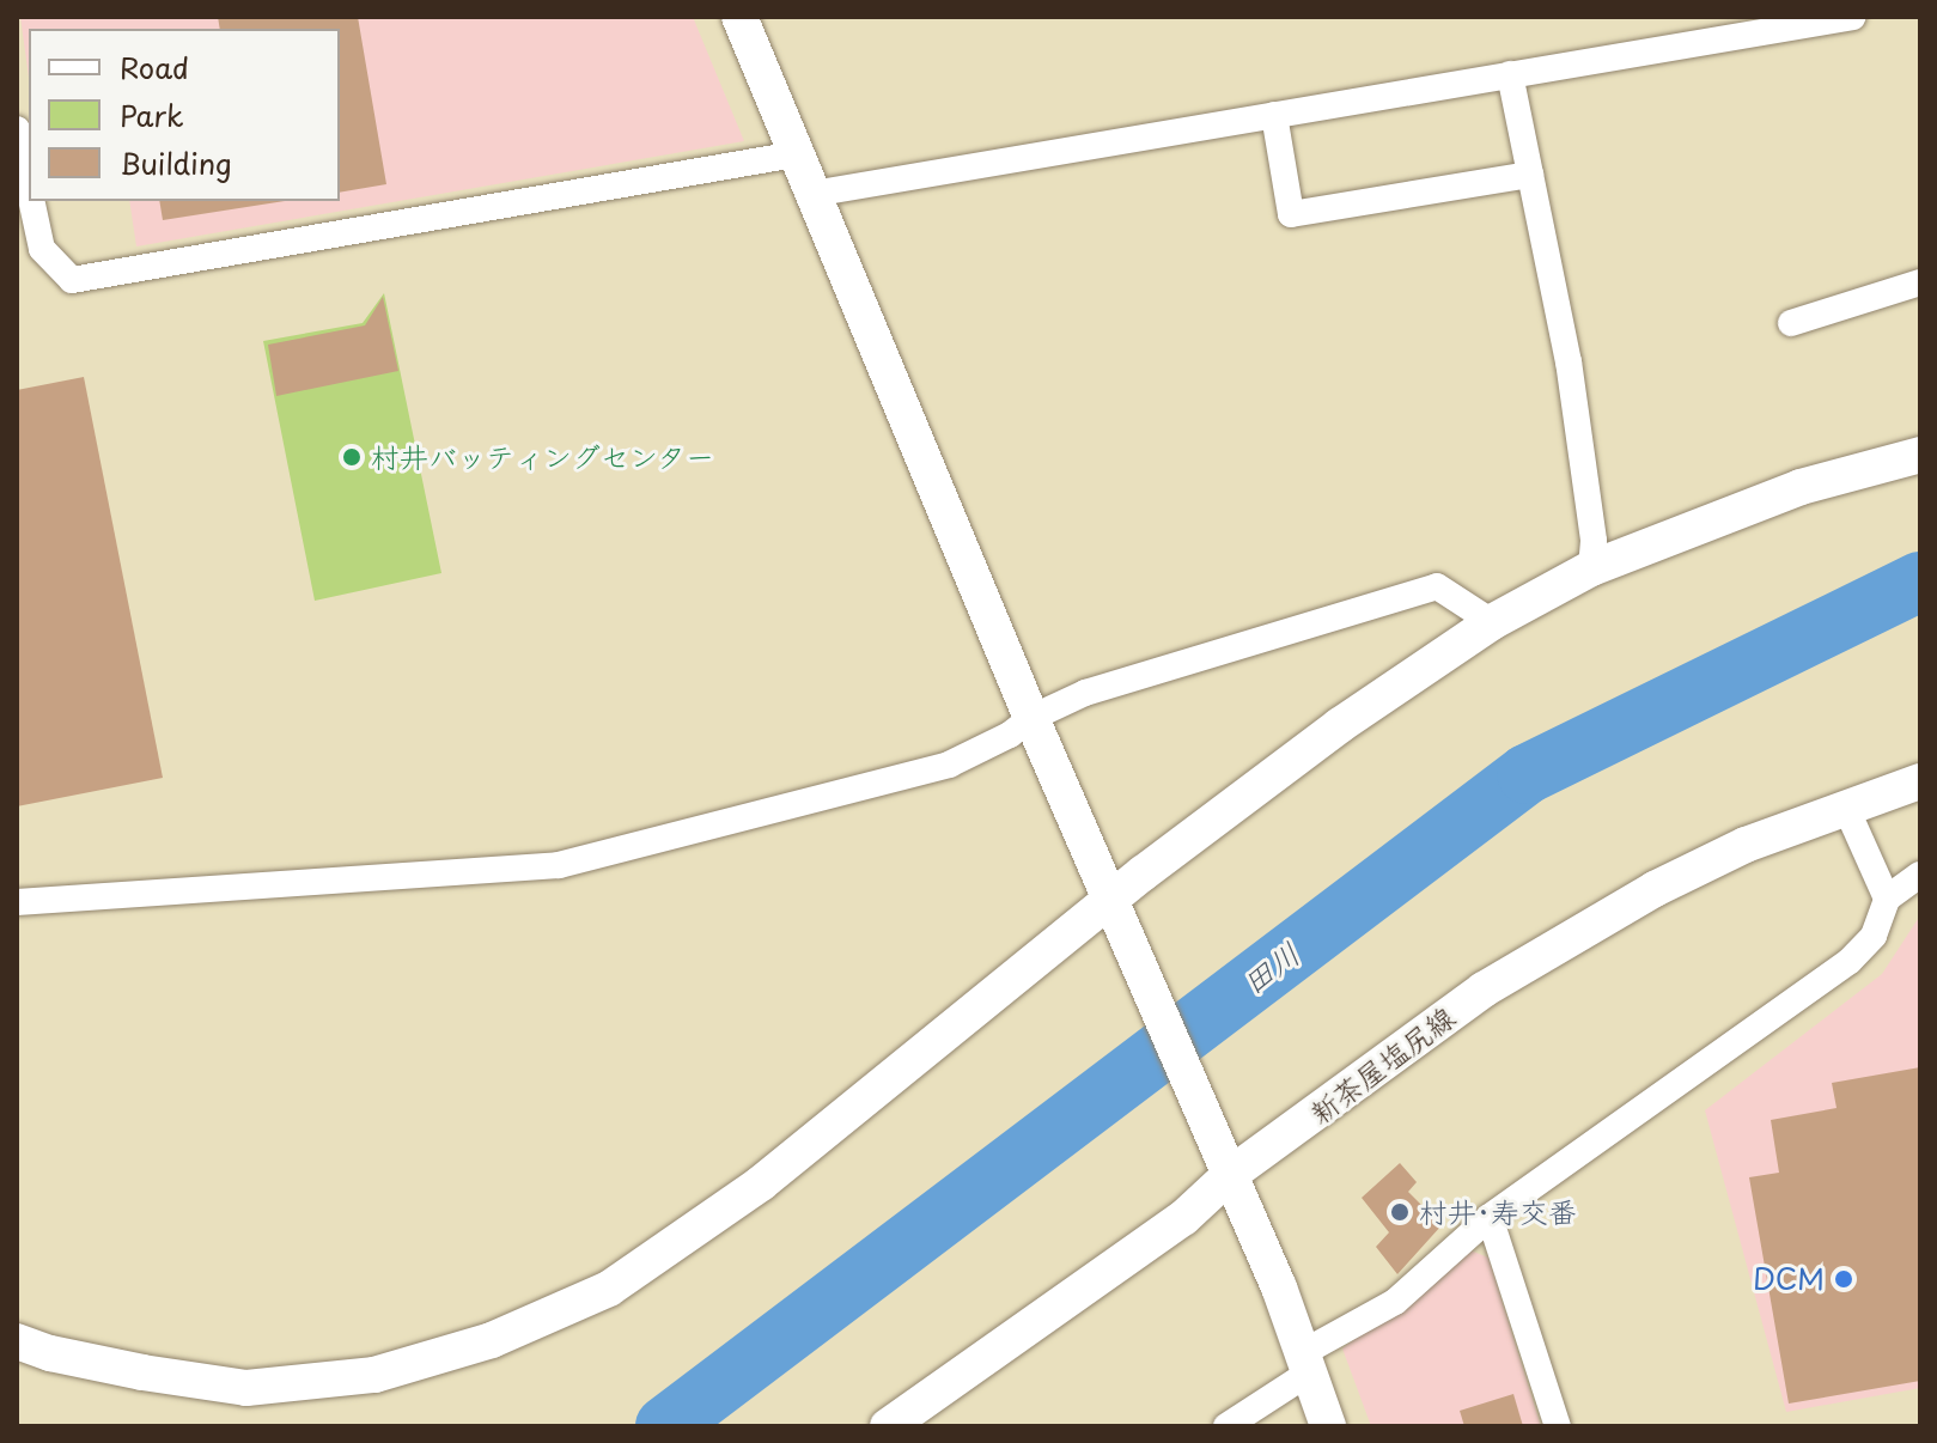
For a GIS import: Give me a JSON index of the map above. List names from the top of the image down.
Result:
{
  "streets": {
    "street": ["新茶屋塩尻線"]
  },
  "water": ["田川"],
  "places": ["村井バッティングセンター", "村井･寿交番", "DCM"],
  "legend": ["Road", "Park", "Building"]
}
